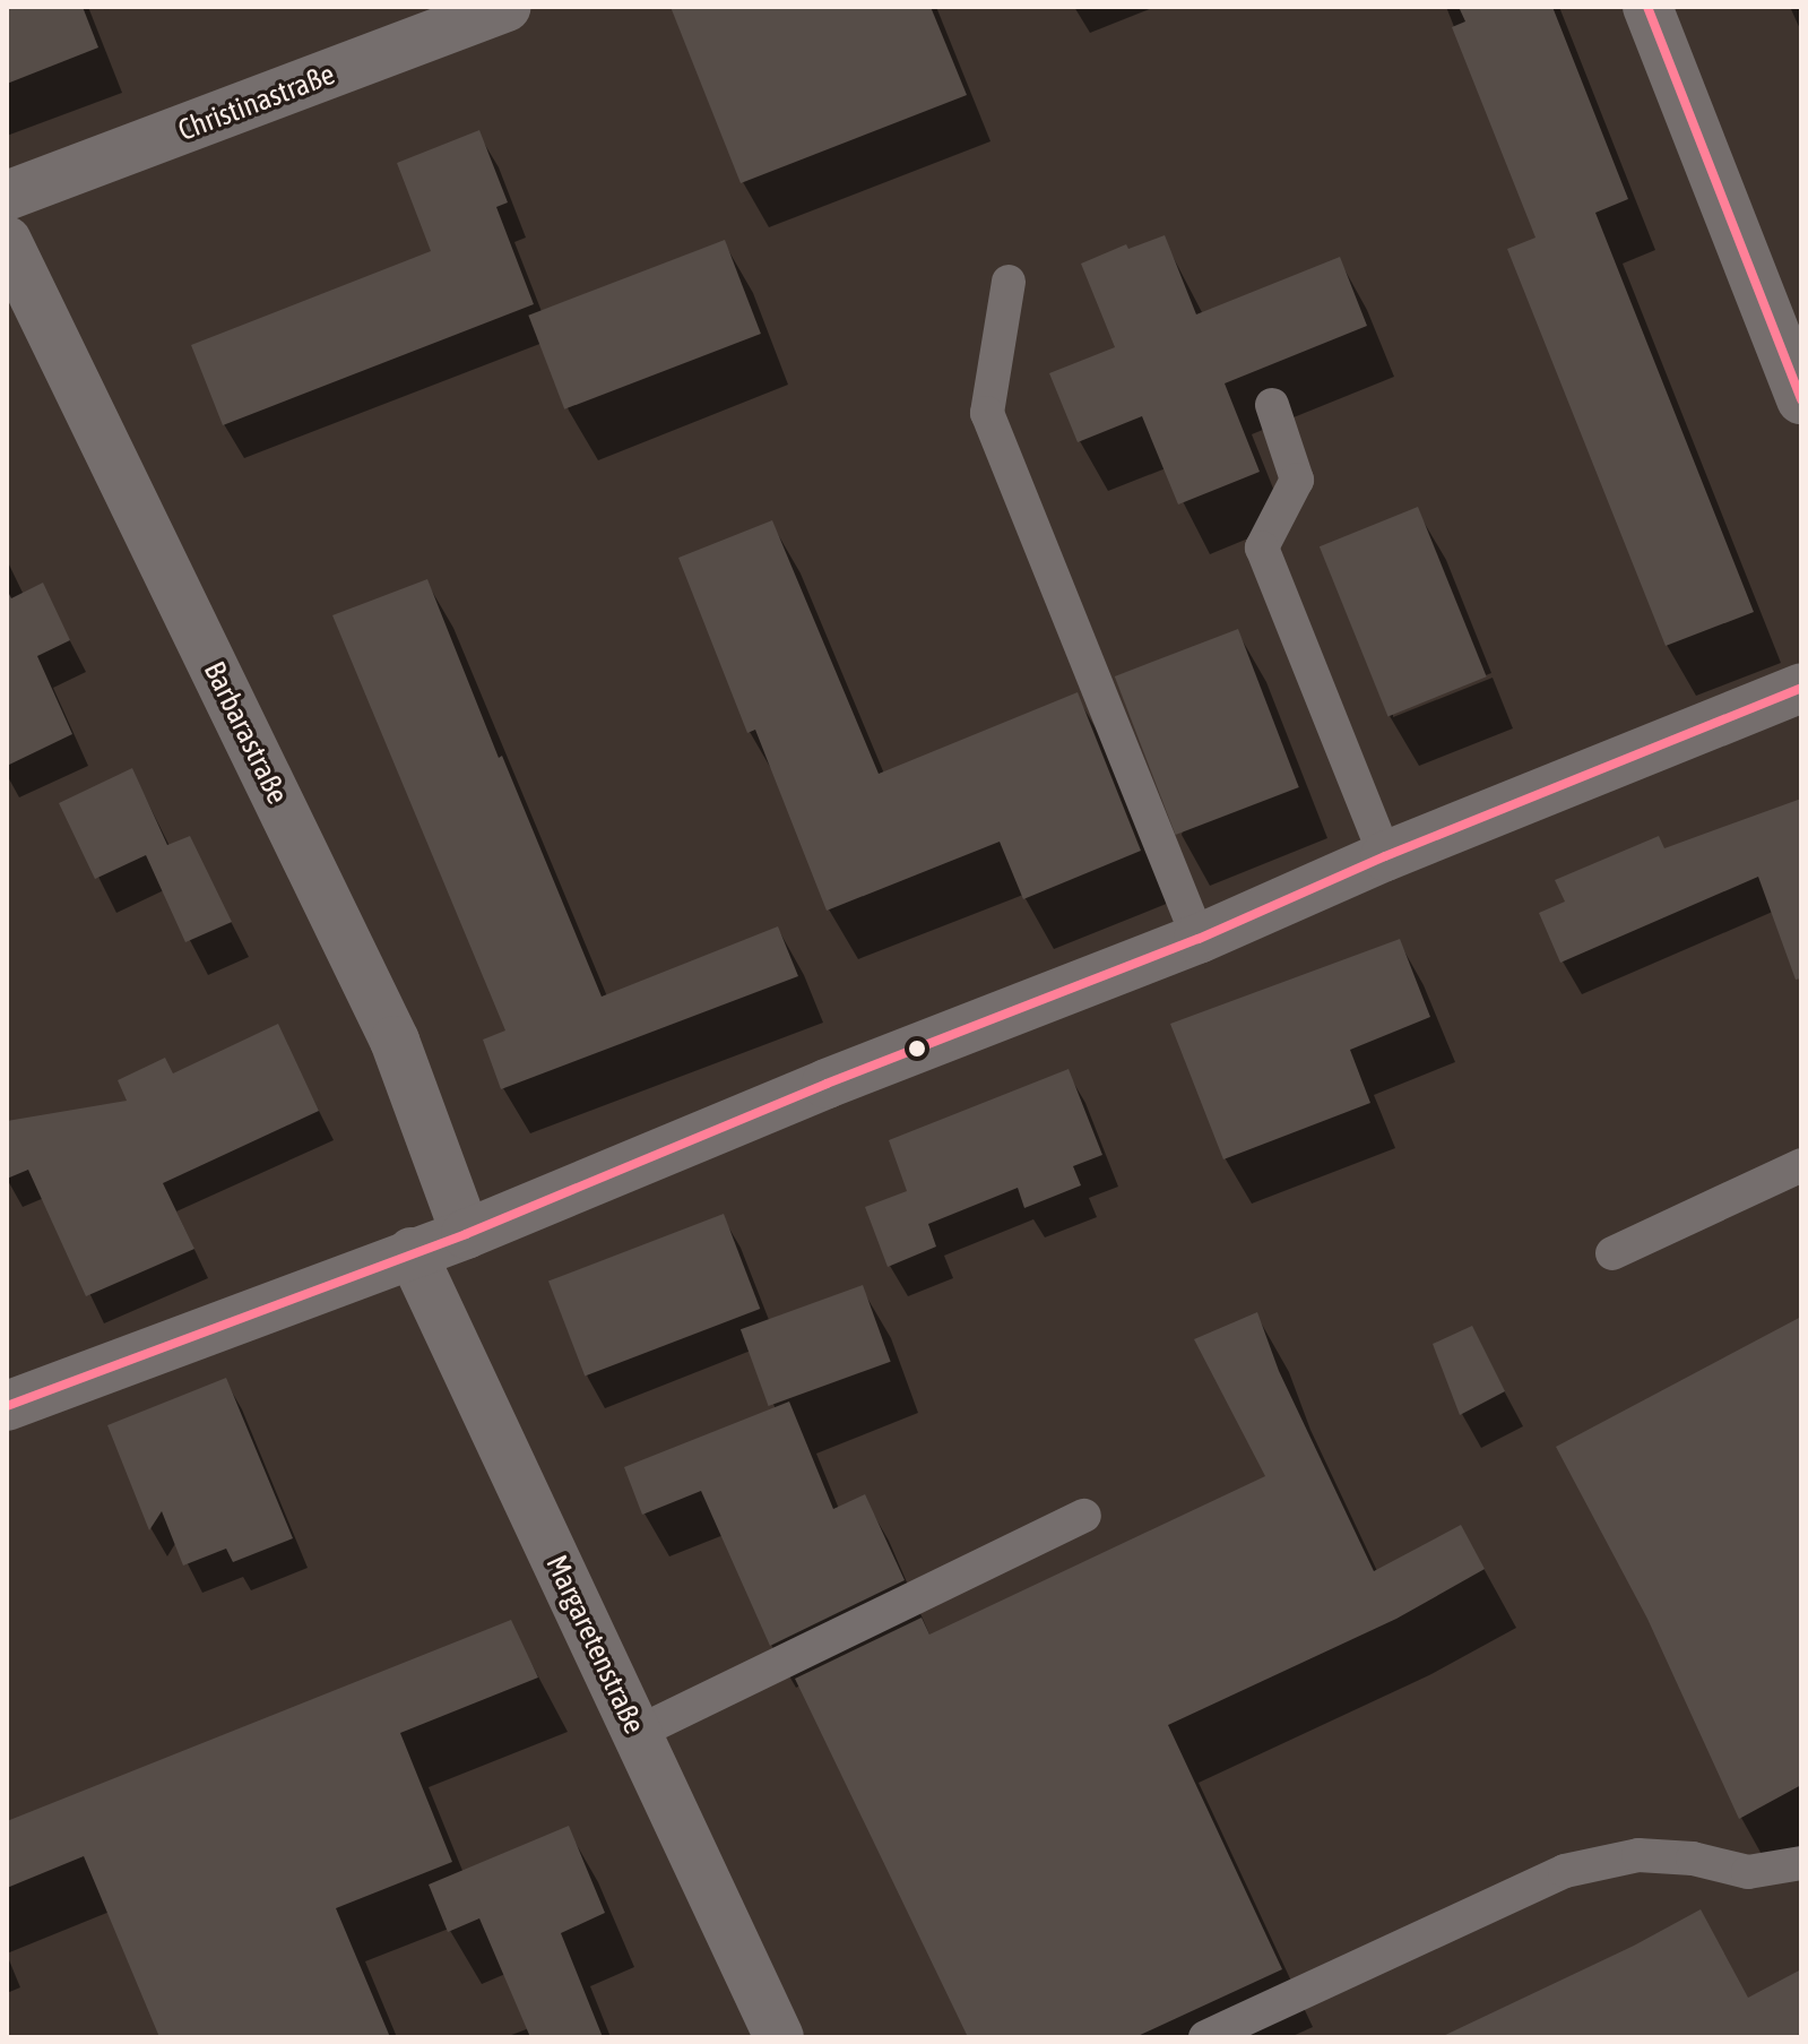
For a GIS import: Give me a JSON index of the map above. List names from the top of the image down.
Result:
{
  "streets": {
    "street": ["Christinastraße", "Barbarastraße", "Margaretenstraße"]
  }
}
